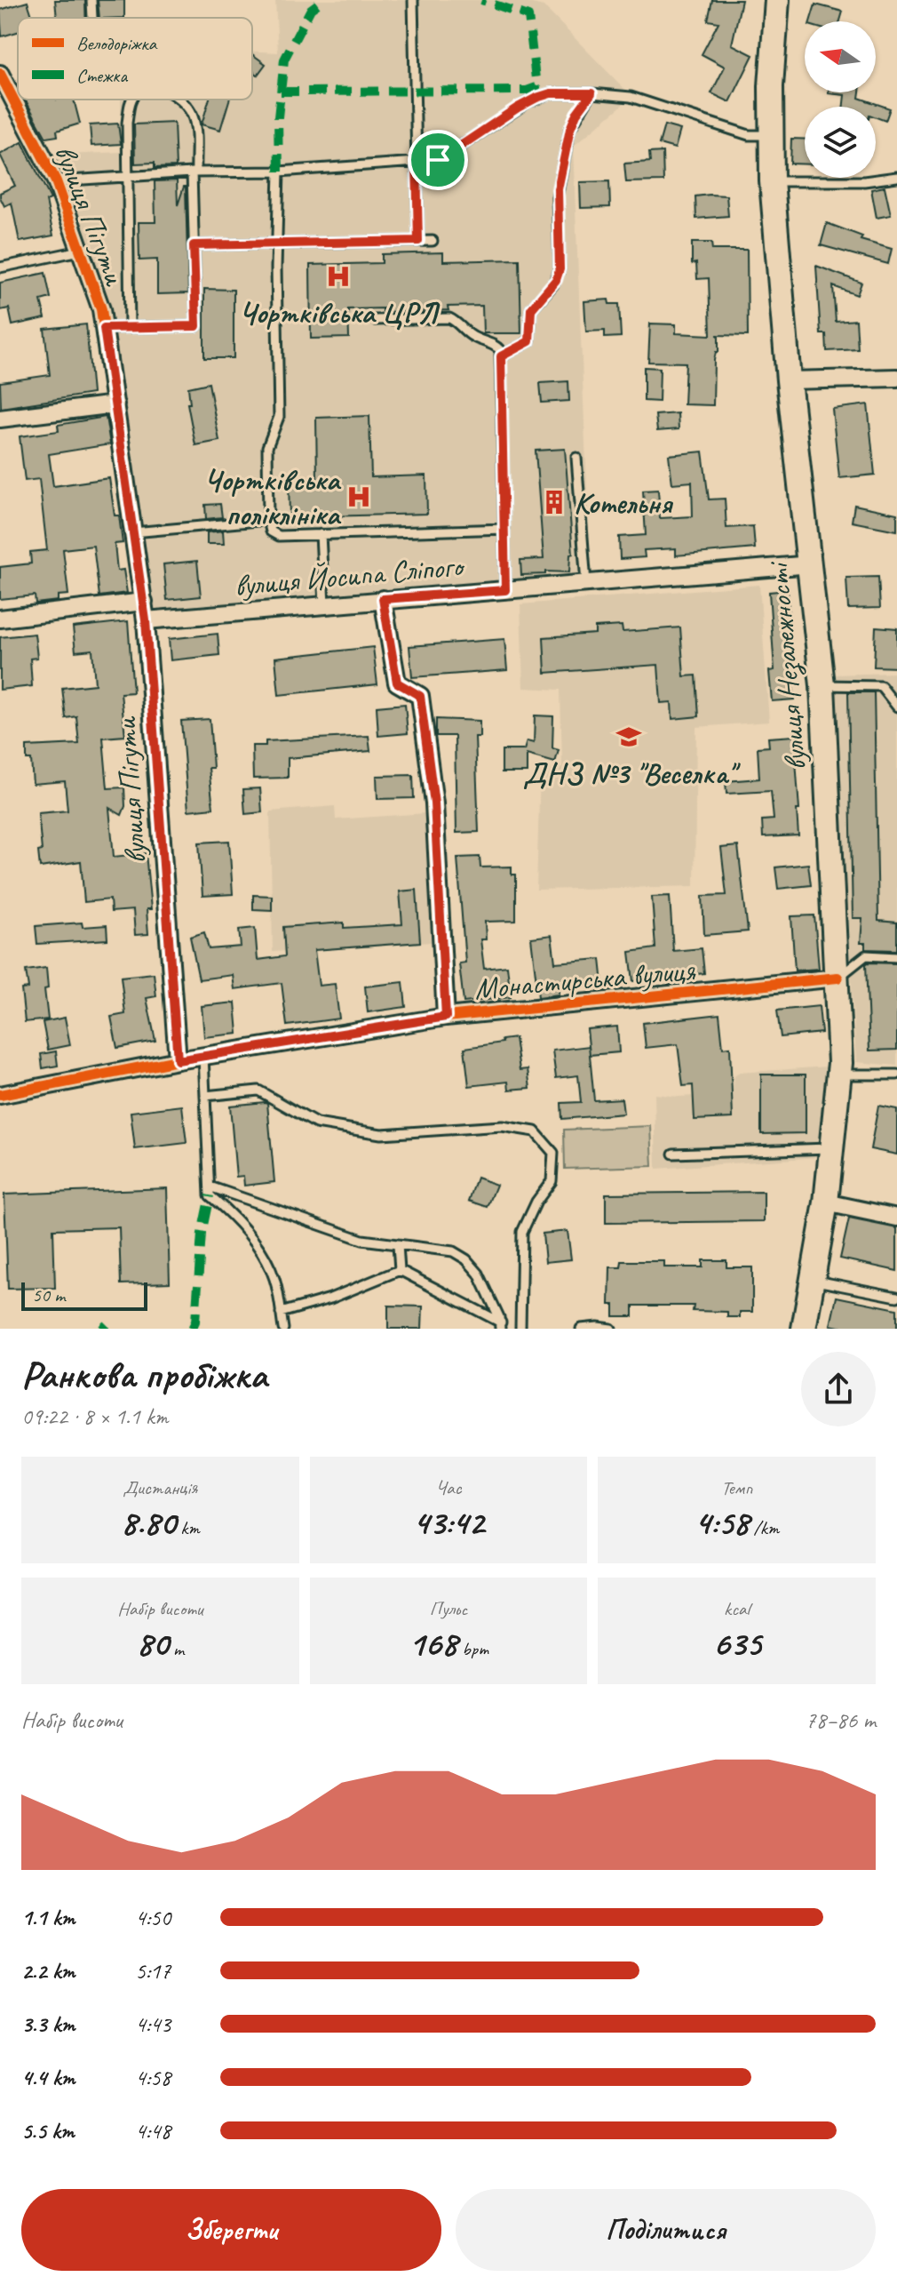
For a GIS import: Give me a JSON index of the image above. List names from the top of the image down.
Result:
{
  "streets": {
    "main road": ["вулиця Незалежності"],
    "street": ["вулиця Пігути", "вулиця Йосипа Сліпого", "Монастирська вулиця"]
  },
  "crossings": [
    ["вулиця Пігути", "вулиця Йосипа Сліпого"],
    ["вулиця Пігути", "Монастирська вулиця"],
    ["вулиця Йосипа Сліпого", "вулиця Незалежності"],
    ["вулиця Незалежності", "Монастирська вулиця"]
  ],
  "places": {
    "hospital": ["Чортківська ЦРЛ", "Чортківська поліклініка"],
    "building": ["Котельня"],
    "school or university": ["ДНЗ №3 \"Веселка\""]
  },
  "legend": ["Велодоріжка", "Стежка"],
  "scale_bar": "50 m",
  "north": "left",
  "page": {
    "scale": "50 m",
    "heading": ["Ранкова пробіжка", "09:22 · 8 × 1.1 km"],
    "stats": [
      ["Дистанція", "8.80 km"],
      ["Час", "43:42"],
      ["Темп", "4:58 /km"],
      ["Набір висоти", "80 m"],
      ["Пульс", "168 bpm"],
      ["kcal", "635"]
    ],
    "chart": ["Набір висоти", "78–86 m"],
    "list": [
      {
        "name": "1.1 km",
        "note": "4:50"
      },
      {
        "name": "2.2 km",
        "note": "5:17"
      },
      {
        "name": "3.3 km",
        "note": "4:43"
      },
      {
        "name": "4.4 km",
        "note": "4:58"
      },
      {
        "name": "5.5 km",
        "note": "4:48"
      }
    ],
    "buttons": ["Зберегти", "Поділитися"]
  }
}
